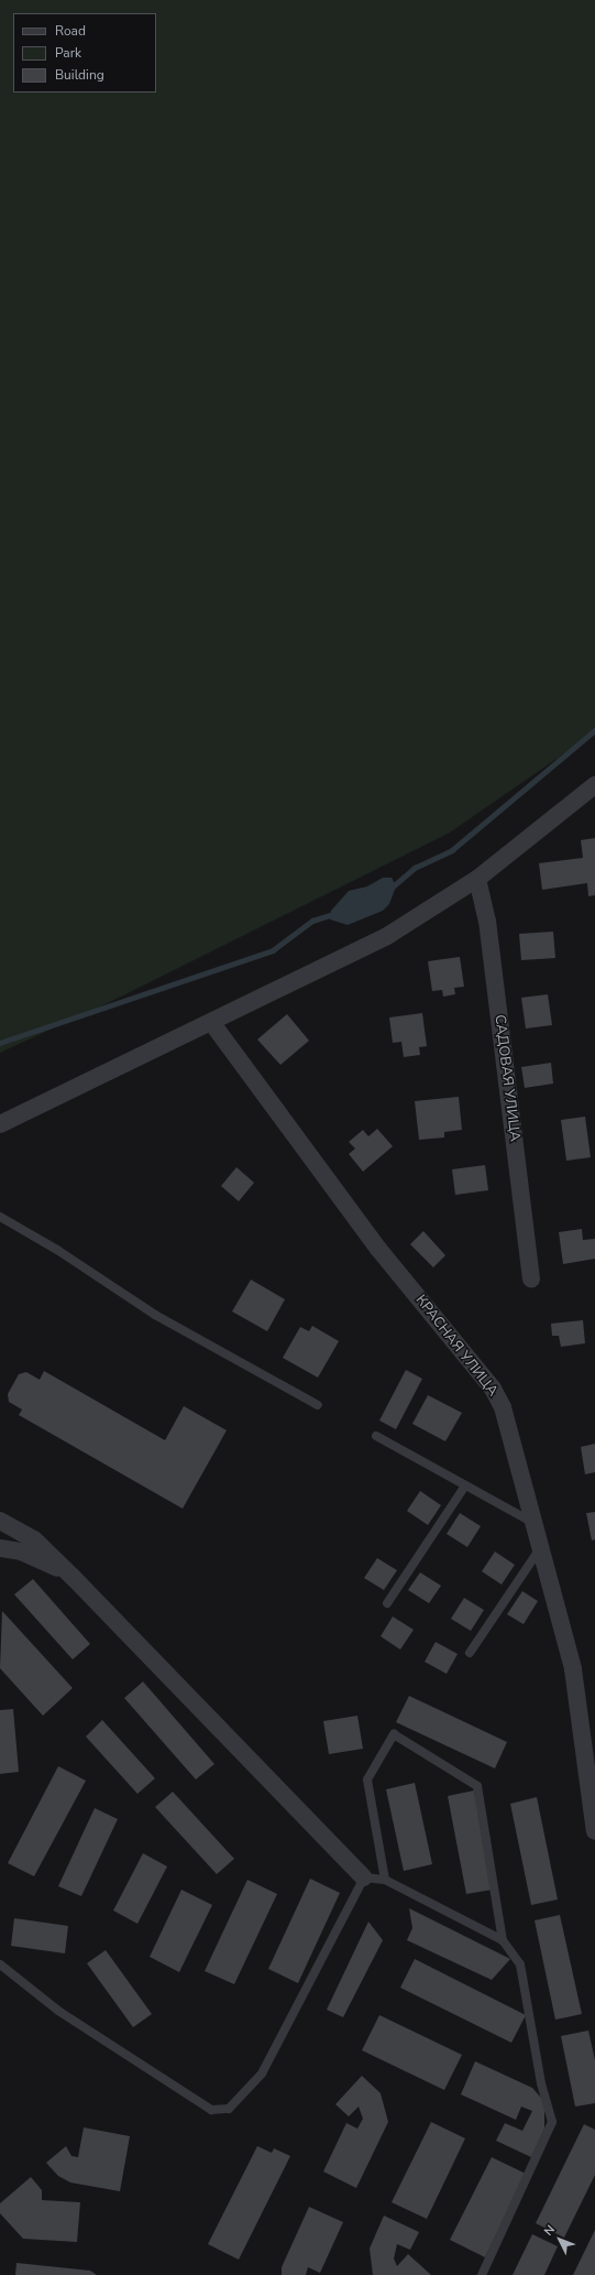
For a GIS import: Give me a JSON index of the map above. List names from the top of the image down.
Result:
{
  "streets": {
    "street": ["САДОВАЯ УЛИЦА", "КРАСНАЯ УЛИЦА"]
  },
  "legend": ["Road", "Park", "Building"],
  "north": "top left"
}
